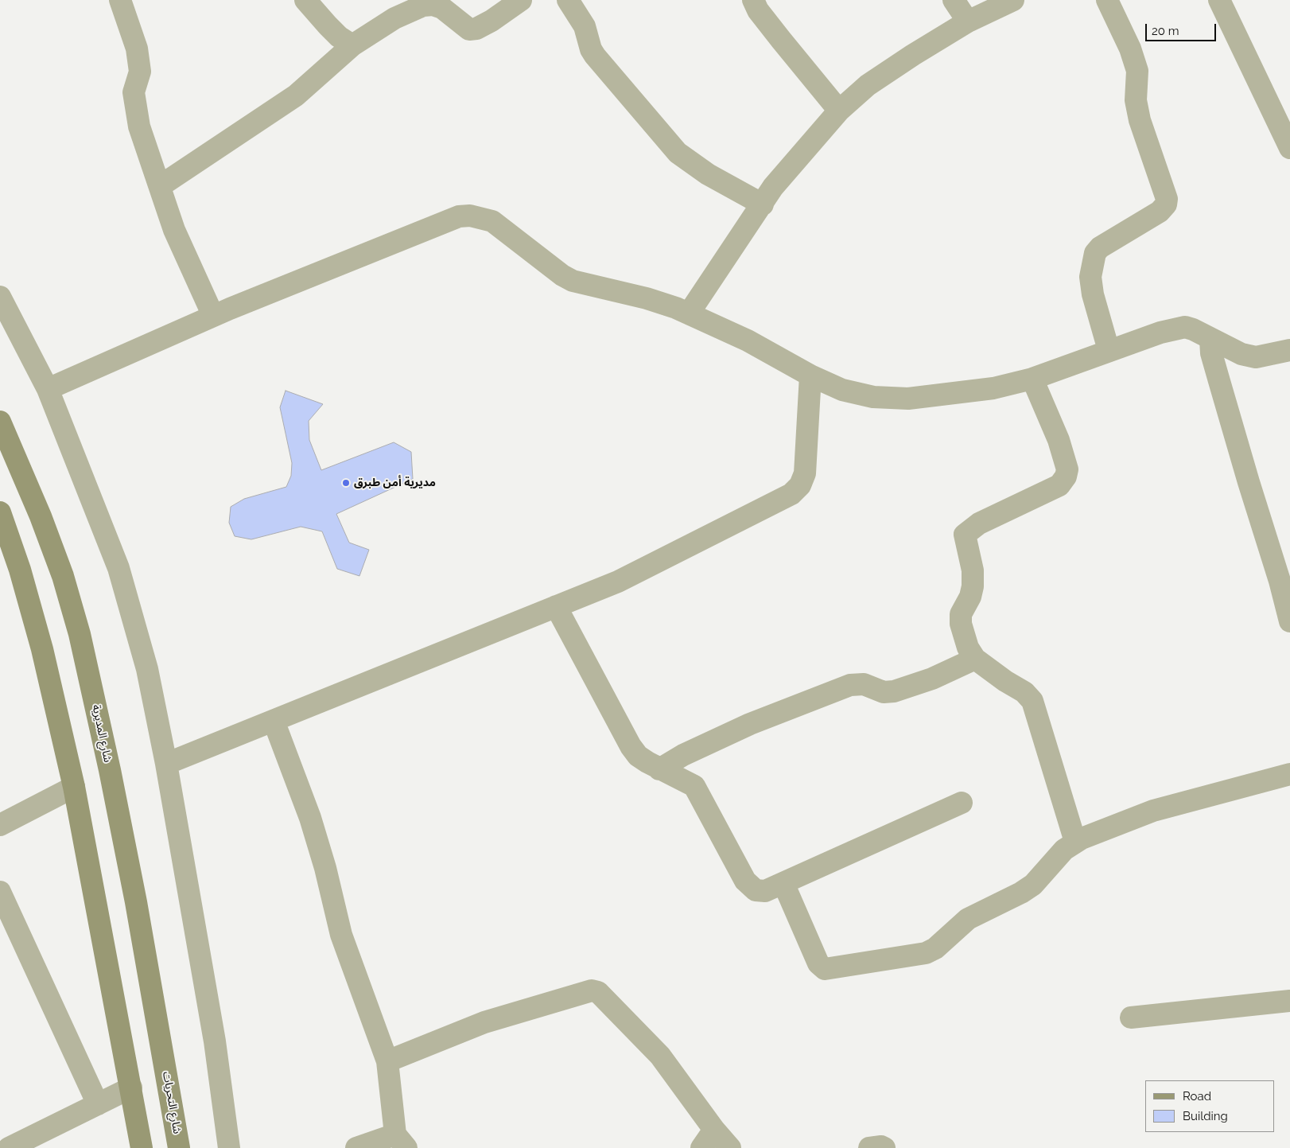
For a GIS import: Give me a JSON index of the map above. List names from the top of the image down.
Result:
{
  "streets": {
    "main road": ["شارع المديرية", "شارع التحريات"]
  },
  "crossings": [
    ["شارع المديرية", "شارع التحريات"]
  ],
  "places": ["مديرية أمن طبرق"],
  "legend": ["Road", "Building"],
  "scale_bar": "20 m"
}
